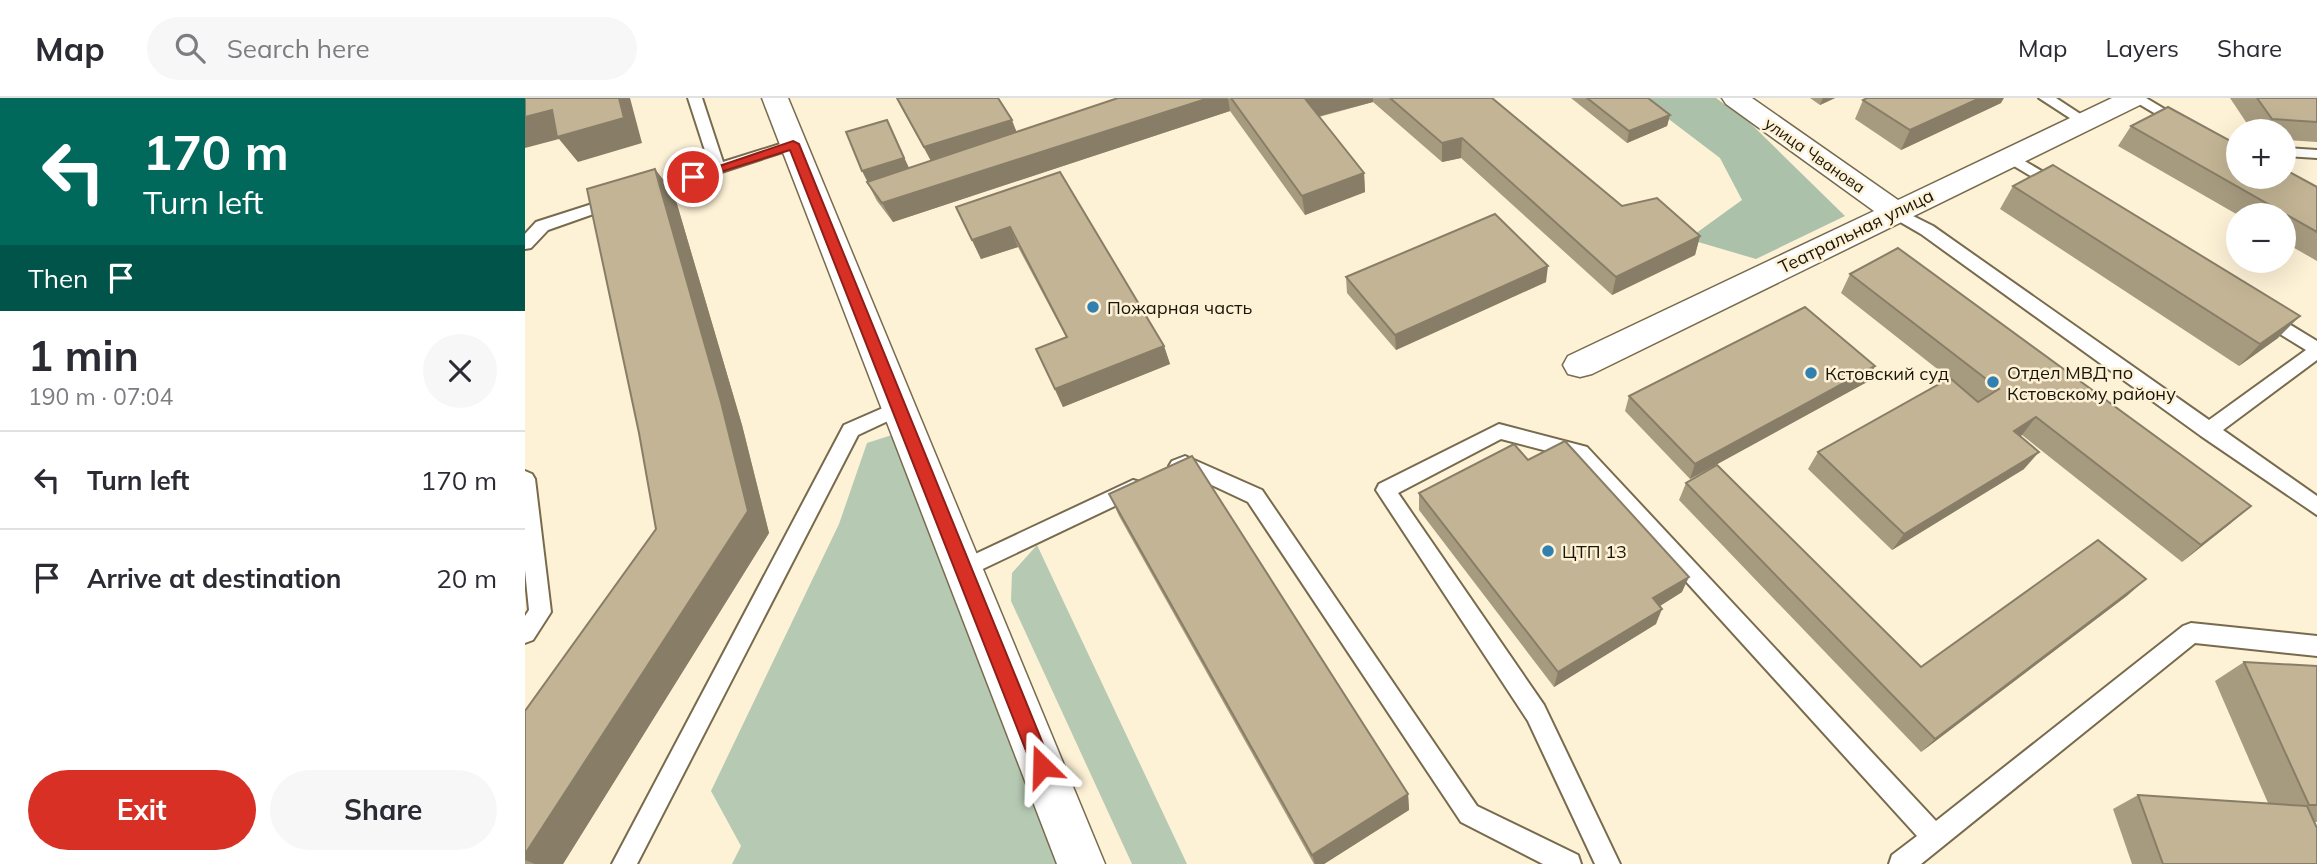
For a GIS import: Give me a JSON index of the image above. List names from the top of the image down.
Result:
{
  "streets": {
    "street": ["улица Чванова", "Театральная улица"]
  },
  "crossings": [
    ["улица Чванова", "Театральная улица"]
  ],
  "places": [
    "Пожарная часть",
    "Кстовский суд",
    "Отдел МВД по Кстовскому району",
    "ЦТП 13"
  ],
  "page": {
    "header": "Map",
    "search": "Search here",
    "nav": ["Map", "Layers", "Share"],
    "turn": ["170 m", "Turn left"],
    "map_buttons": ["+", "−"],
    "then": "Then",
    "heading": ["1 min", "190 m · 07:04"],
    "list": [
      {
        "name": "Turn left",
        "value": "170 m"
      },
      {
        "name": "Arrive at destination",
        "value": "20 m"
      }
    ],
    "buttons": ["Exit", "Share"]
  }
}
